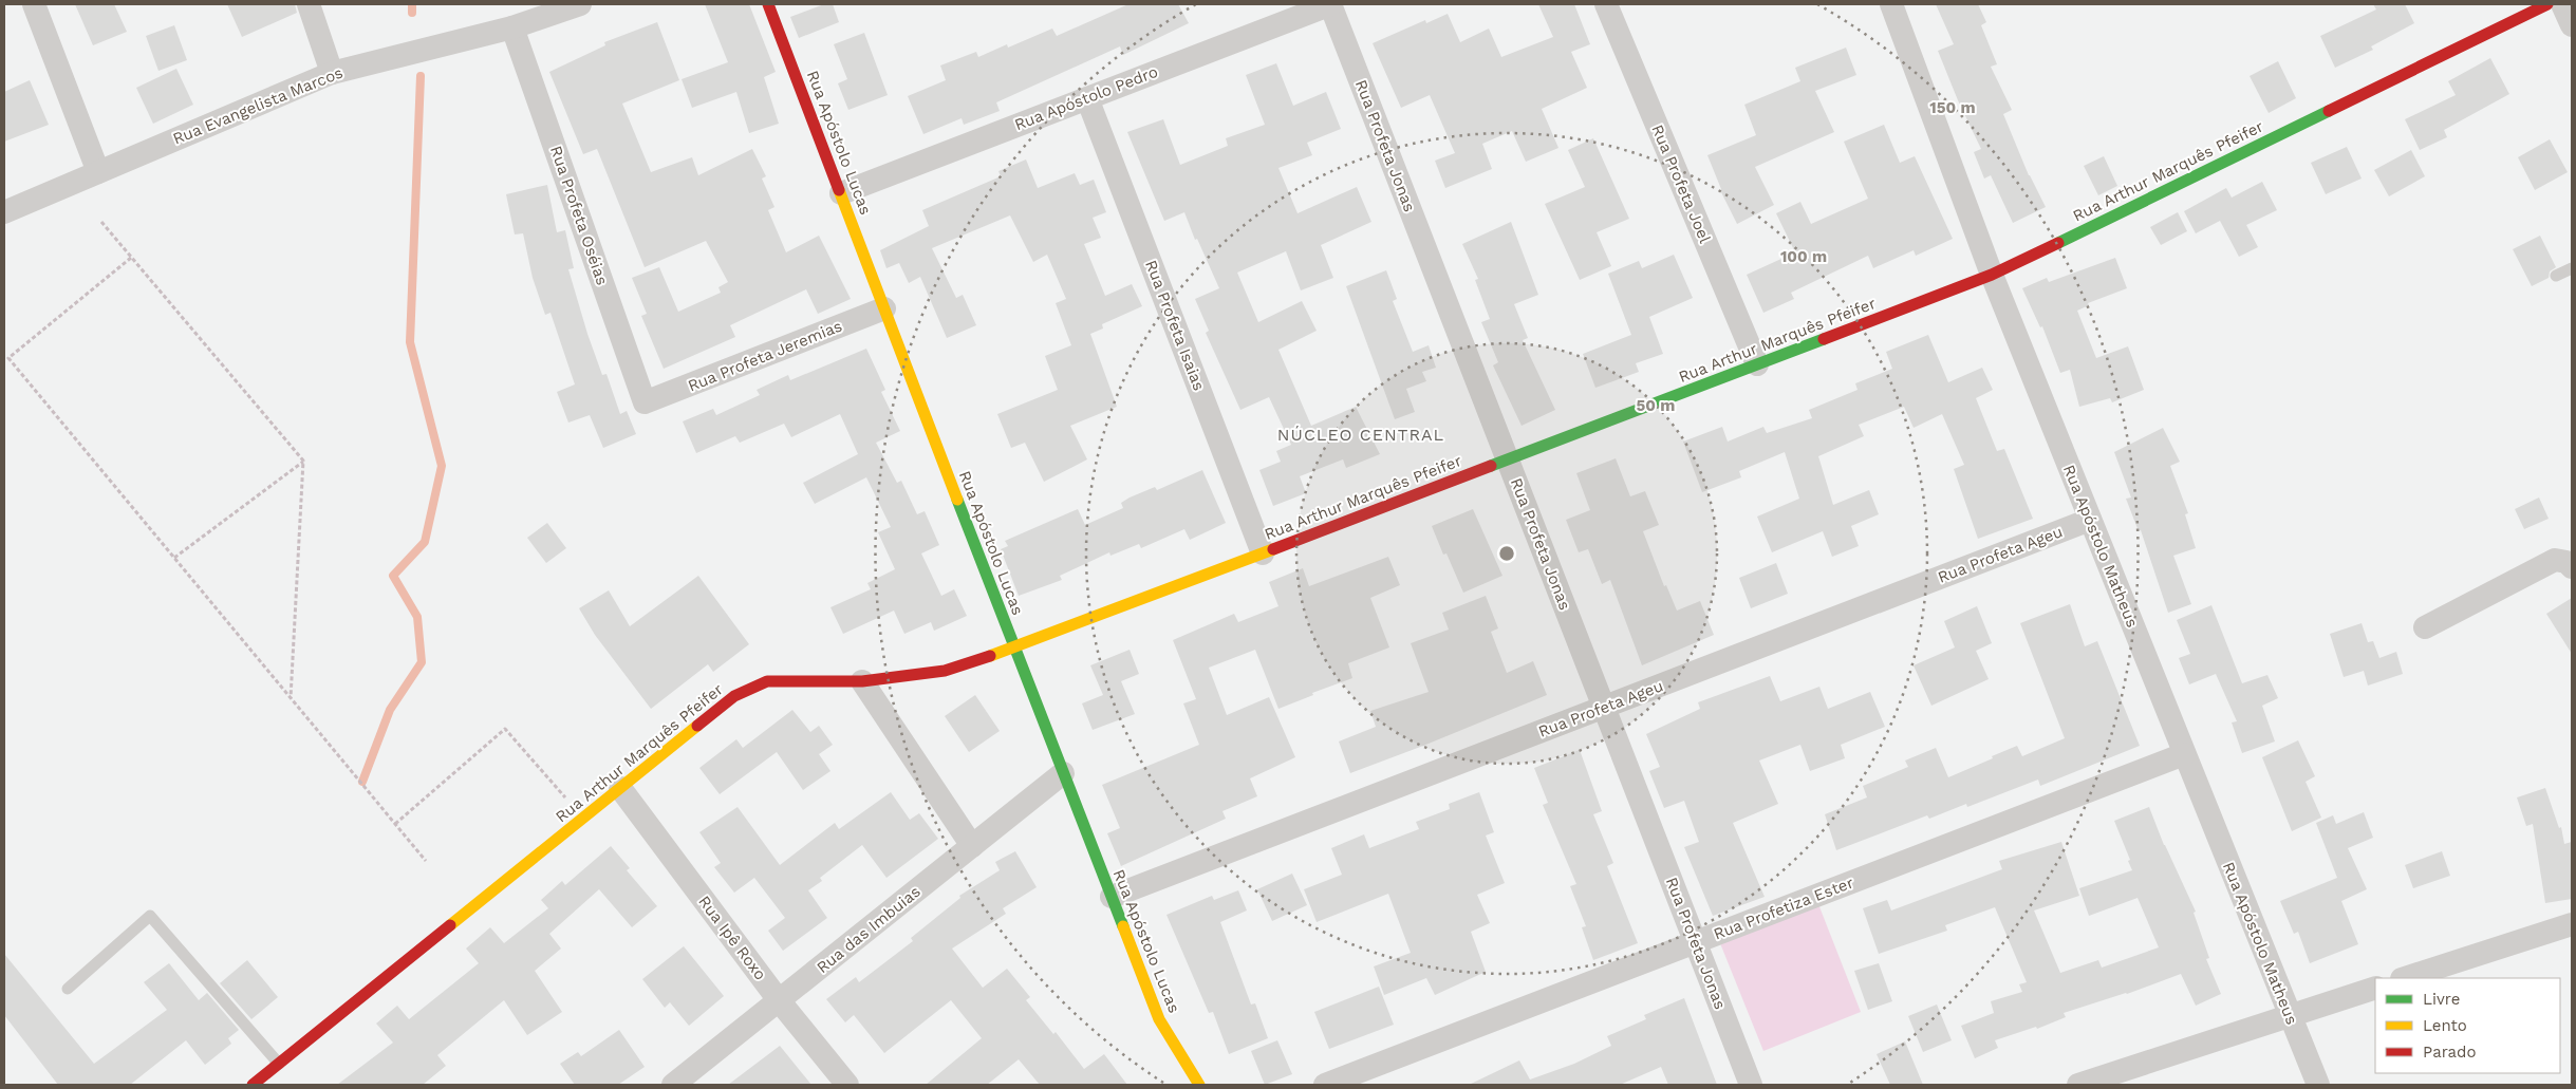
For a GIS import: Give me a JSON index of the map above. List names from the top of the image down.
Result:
{
  "streets": {
    "street": [
      "Rua Apóstolo Pedro",
      "Rua Evangelista Marcos",
      "Rua Apóstolo Lucas",
      "Rua Profeta Jonas",
      "Rua Arthur Marquês Pfeifer",
      "Rua Profeta Joel",
      "Rua Profeta Oséias",
      "Rua Profeta Isaias",
      "Rua Profeta Jeremias",
      "Rua Apóstolo Matheus",
      "Rua Profeta Ageu",
      "Rua Profetiza Ester",
      "Rua das Imbuias",
      "Rua Ipê Roxo"
    ]
  },
  "crossings": [
    ["Rua Apóstolo Pedro", "Rua Apóstolo Lucas"],
    ["Rua Apóstolo Pedro", "Rua Profeta Jonas"],
    ["Rua Apóstolo Pedro", "Rua Profeta Isaias"],
    ["Rua Evangelista Marcos", "Rua Profeta Oséias"],
    ["Rua Apóstolo Lucas", "Rua Arthur Marquês Pfeifer"],
    ["Rua Apóstolo Lucas", "Rua Profeta Jeremias"],
    ["Rua Apóstolo Lucas", "Rua Profeta Ageu"],
    ["Rua Apóstolo Lucas", "Rua das Imbuias"],
    ["Rua Profeta Jonas", "Rua Arthur Marquês Pfeifer"],
    ["Rua Profeta Jonas", "Rua Profeta Ageu"],
    ["Rua Profeta Jonas", "Rua Profetiza Ester"],
    ["Rua Arthur Marquês Pfeifer", "Rua Profeta Joel"],
    ["Rua Arthur Marquês Pfeifer", "Rua Profeta Isaias"],
    ["Rua Arthur Marquês Pfeifer", "Rua Apóstolo Matheus"],
    ["Rua Arthur Marquês Pfeifer", "Rua Ipê Roxo"],
    ["Rua Profeta Oséias", "Rua Profeta Jeremias"],
    ["Rua Apóstolo Matheus", "Rua Profeta Ageu"],
    ["Rua Apóstolo Matheus", "Rua Profetiza Ester"],
    ["Rua das Imbuias", "Rua Ipê Roxo"]
  ],
  "districts": ["NÚCLEO CENTRAL"],
  "legend": ["Livre", "Lento", "Parado"],
  "rings": ["150 m", "100 m", "50 m"]
}
